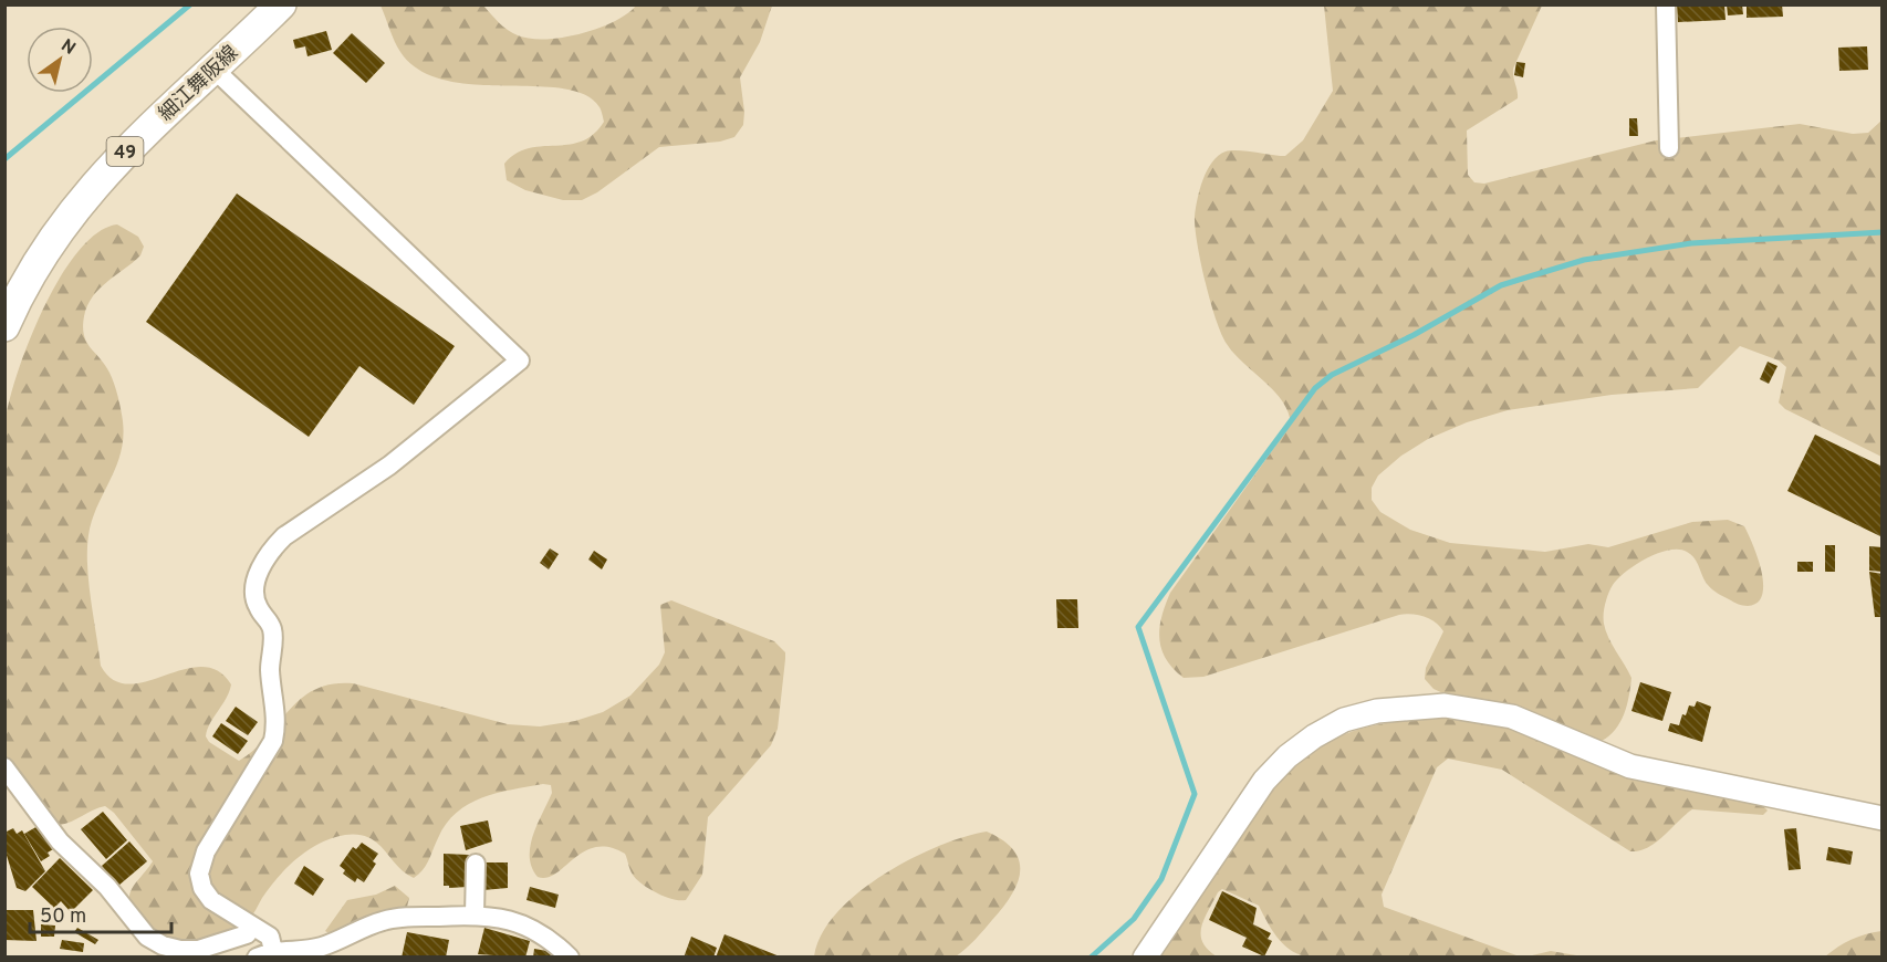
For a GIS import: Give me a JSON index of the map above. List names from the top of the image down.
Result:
{
  "streets": {
    "main road": ["細江舞阪線", "49"]
  },
  "scale_bar": "50 m",
  "north": "top right"
}
